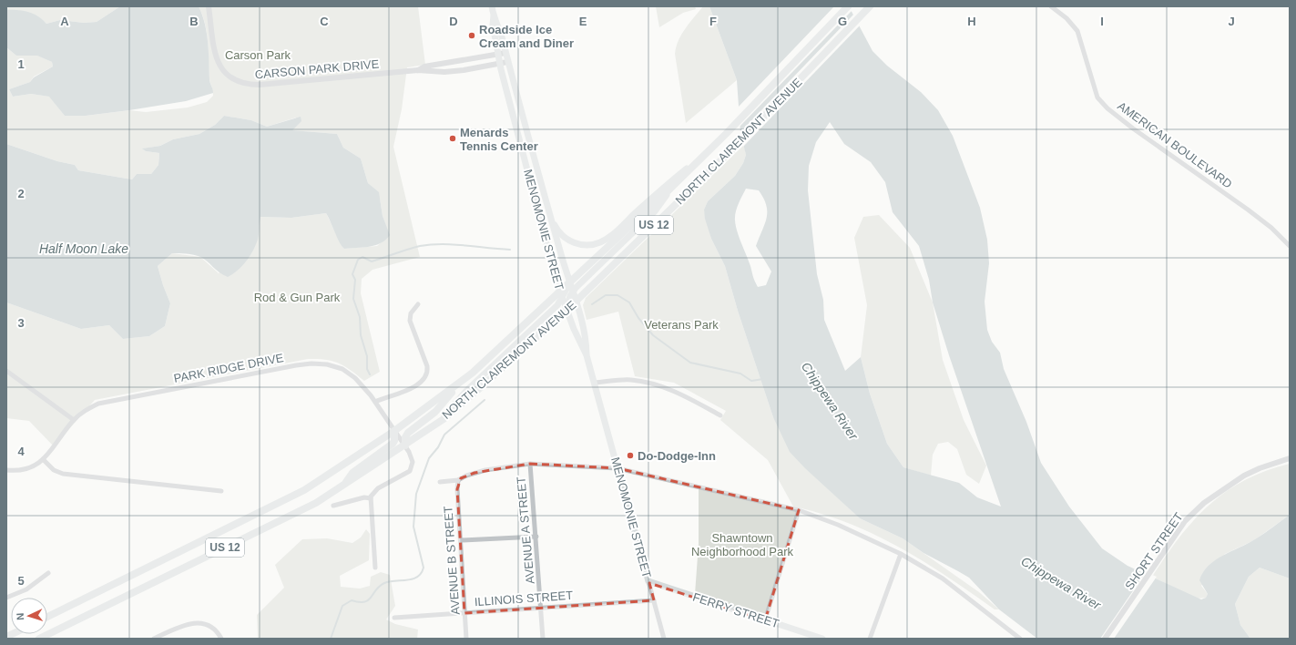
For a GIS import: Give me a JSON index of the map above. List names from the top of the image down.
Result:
{
  "streets": {
    "main road": [
      "NORTH CLAIREMONT AVENUE",
      "US 12",
      "MENOMONIE STREET",
      "FERRY STREET"
    ],
    "street": [
      "CARSON PARK DRIVE",
      "AMERICAN BOULEVARD",
      "PARK RIDGE DRIVE",
      "AVENUE A STREET",
      "SHORT STREET",
      "AVENUE B STREET",
      "ILLINOIS STREET"
    ]
  },
  "crossings": [
    ["CARSON PARK DRIVE", "MENOMONIE STREET"],
    ["NORTH CLAIREMONT AVENUE", "MENOMONIE STREET"],
    ["NORTH CLAIREMONT AVENUE", "PARK RIDGE DRIVE"],
    ["MENOMONIE STREET", "ILLINOIS STREET"],
    ["MENOMONIE STREET", "FERRY STREET"],
    ["AVENUE A STREET", "ILLINOIS STREET"],
    ["AVENUE B STREET", "ILLINOIS STREET"]
  ],
  "water": ["Half Moon Lake", "Chippewa River"],
  "parks": [
    "Carson Park",
    "Rod & Gun Park",
    "Veterans Park",
    "Shawntown Neighborhood Park"
  ],
  "places": ["Roadside Ice Cream and Diner", "Menards Tennis Center", "Do-Dodge-Inn"],
  "north": "left",
  "grid": {
    "columns": [
      "A",
      "B",
      "C",
      "D",
      "E",
      "F",
      "G",
      "H",
      "I",
      "J"
    ],
    "rows": [
      "1",
      "2",
      "3",
      "4",
      "5"
    ]
  }
}
